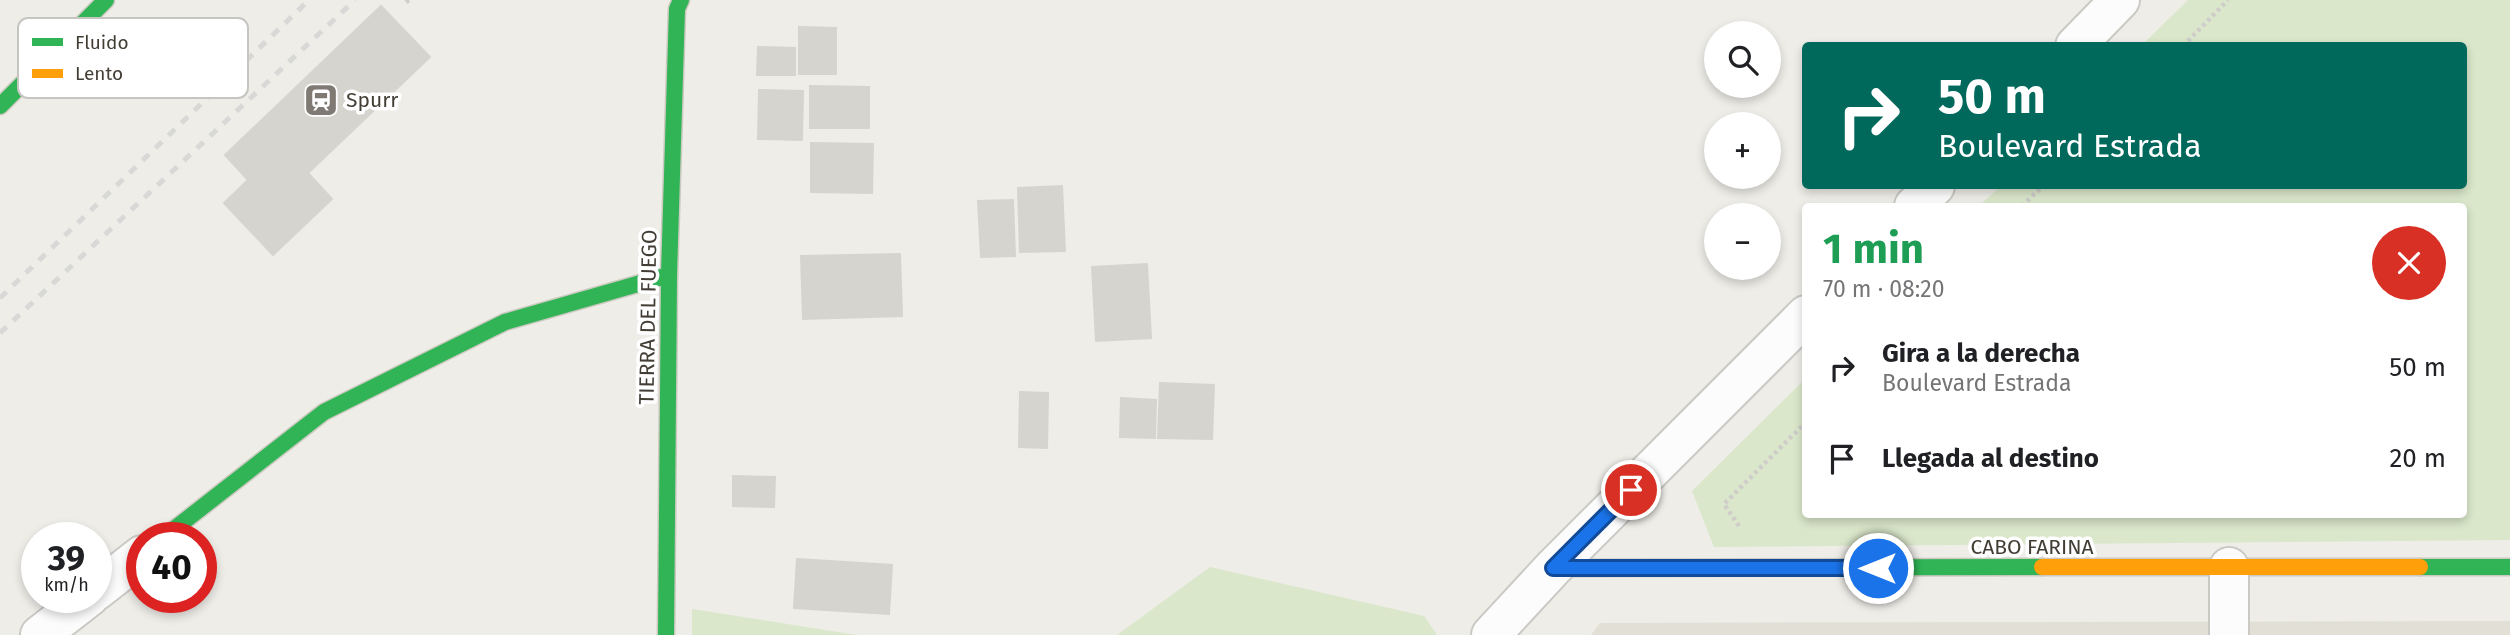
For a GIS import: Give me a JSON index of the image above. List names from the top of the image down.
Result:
{
  "streets": {
    "street": ["TIERRA DEL FUEGO", "CABO FARINA"]
  },
  "places": {
    "station": ["Spurr"]
  },
  "legend": ["Fluido", "Lento"],
  "page": {
    "map_buttons": ["+", "−"],
    "turn": ["50 m", "Boulevard Estrada"],
    "heading": ["1 min", "70 m · 08:20"],
    "list": [
      {
        "name": "Gira a la derecha",
        "note": "Boulevard Estrada",
        "value": "50 m"
      },
      {
        "name": "Llegada al destino",
        "value": "20 m"
      }
    ],
    "speed": "39 km/h",
    "limit": "40"
  }
}
